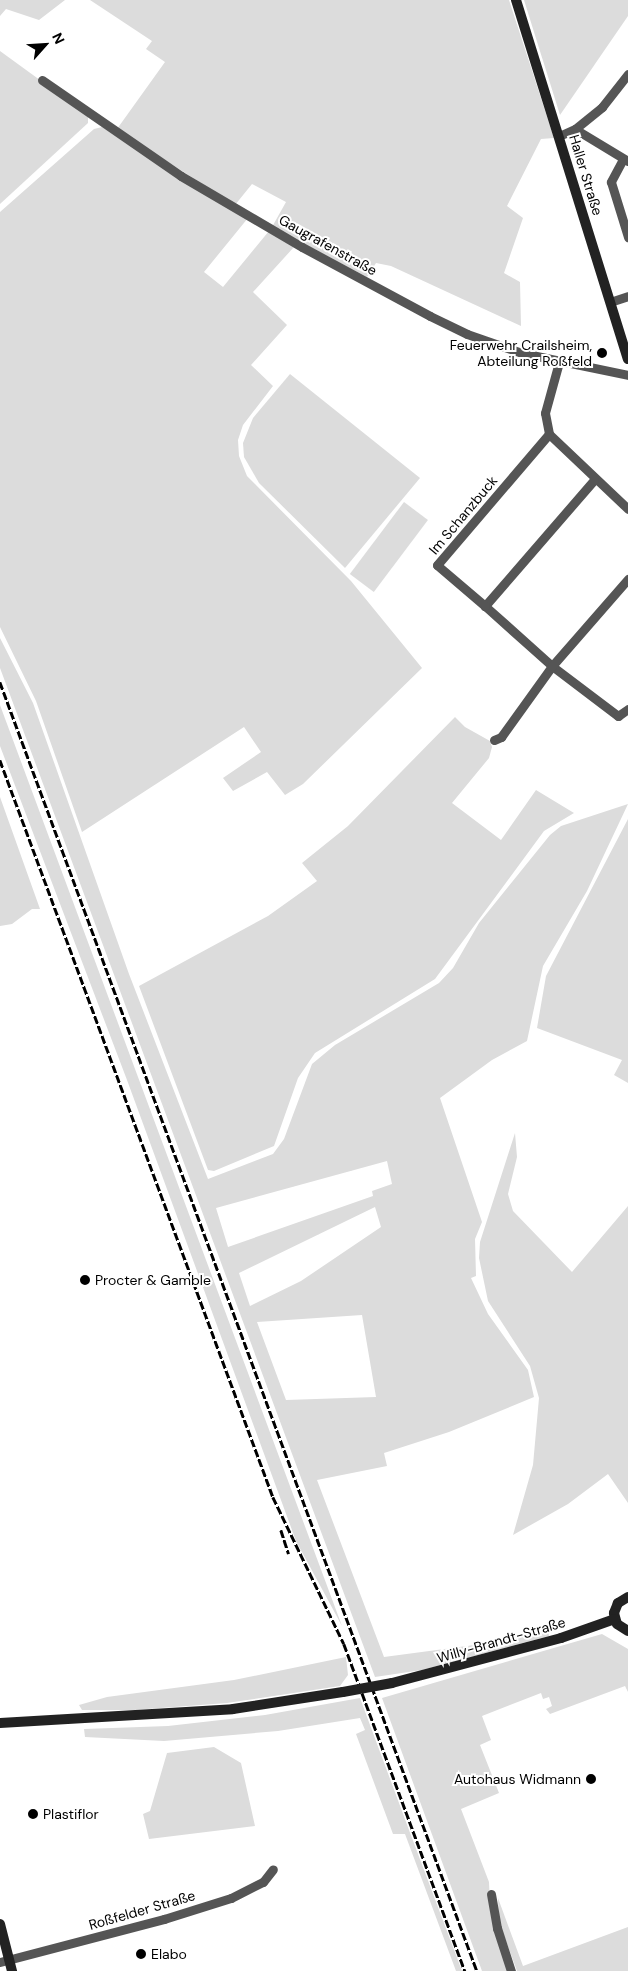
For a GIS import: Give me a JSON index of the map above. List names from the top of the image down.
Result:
{
  "streets": {
    "main road": ["Haller Straße", "Willy-Brandt-Straße", "Roßfelder Straße"],
    "street": ["Gaugrafenstraße", "Im Schanzbuck"]
  },
  "places": [
    "Feuerwehr Crailsheim, Abteilung Roßfeld",
    "Procter & Gamble",
    "Autohaus Widmann",
    "Plastiflor",
    "Elabo"
  ],
  "north": "top right"
}
